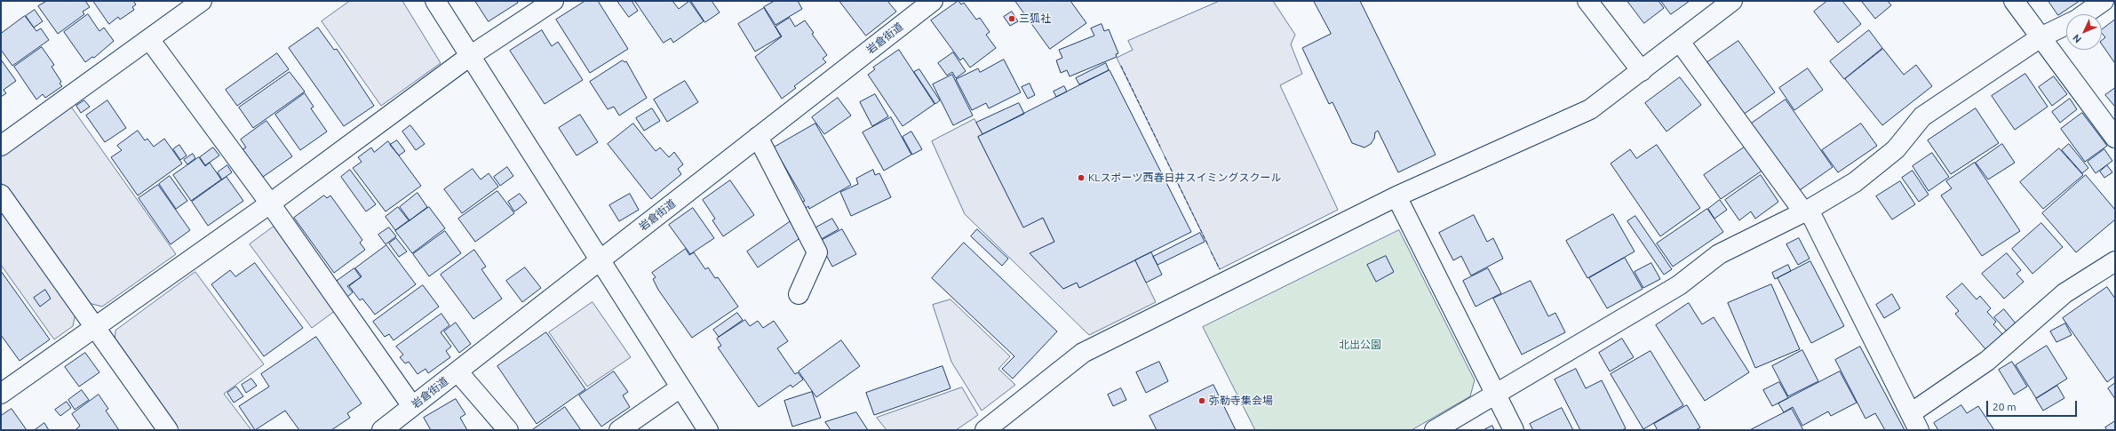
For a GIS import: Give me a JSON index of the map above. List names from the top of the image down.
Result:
{
  "streets": {
    "street": ["岩倉街道"]
  },
  "parks": ["北出公園"],
  "places": ["三狐社", "KLスポーツ西春日井スイミングスクール", "弥勒寺集会場"],
  "scale_bar": "20 m",
  "north": "bottom left"
}
